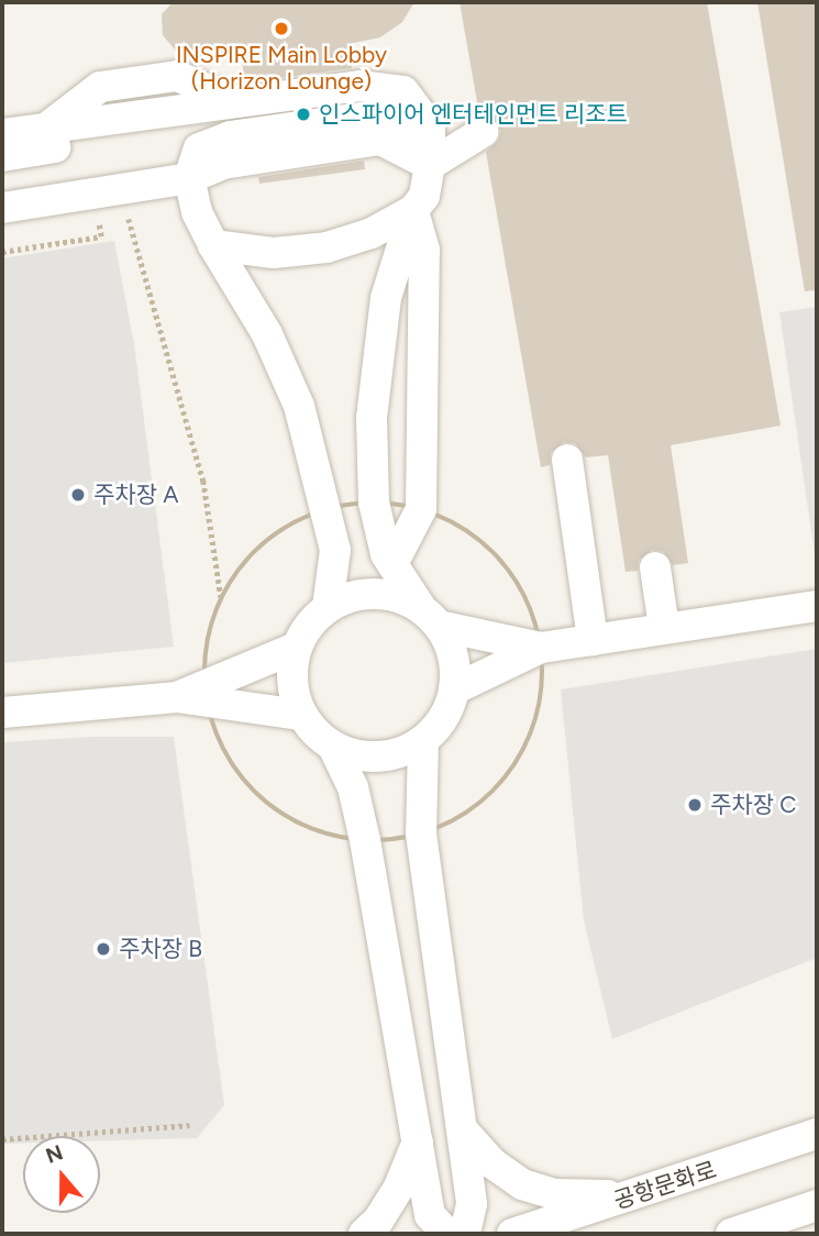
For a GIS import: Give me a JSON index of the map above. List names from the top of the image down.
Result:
{
  "streets": {
    "street": ["공항문화로"]
  },
  "places": [
    "INSPIRE Main Lobby (Horizon Lounge)",
    "인스파이어 엔터테인먼트 리조트",
    "주차장 A",
    "주차장 C",
    "주차장 B"
  ],
  "north": "top"
}
